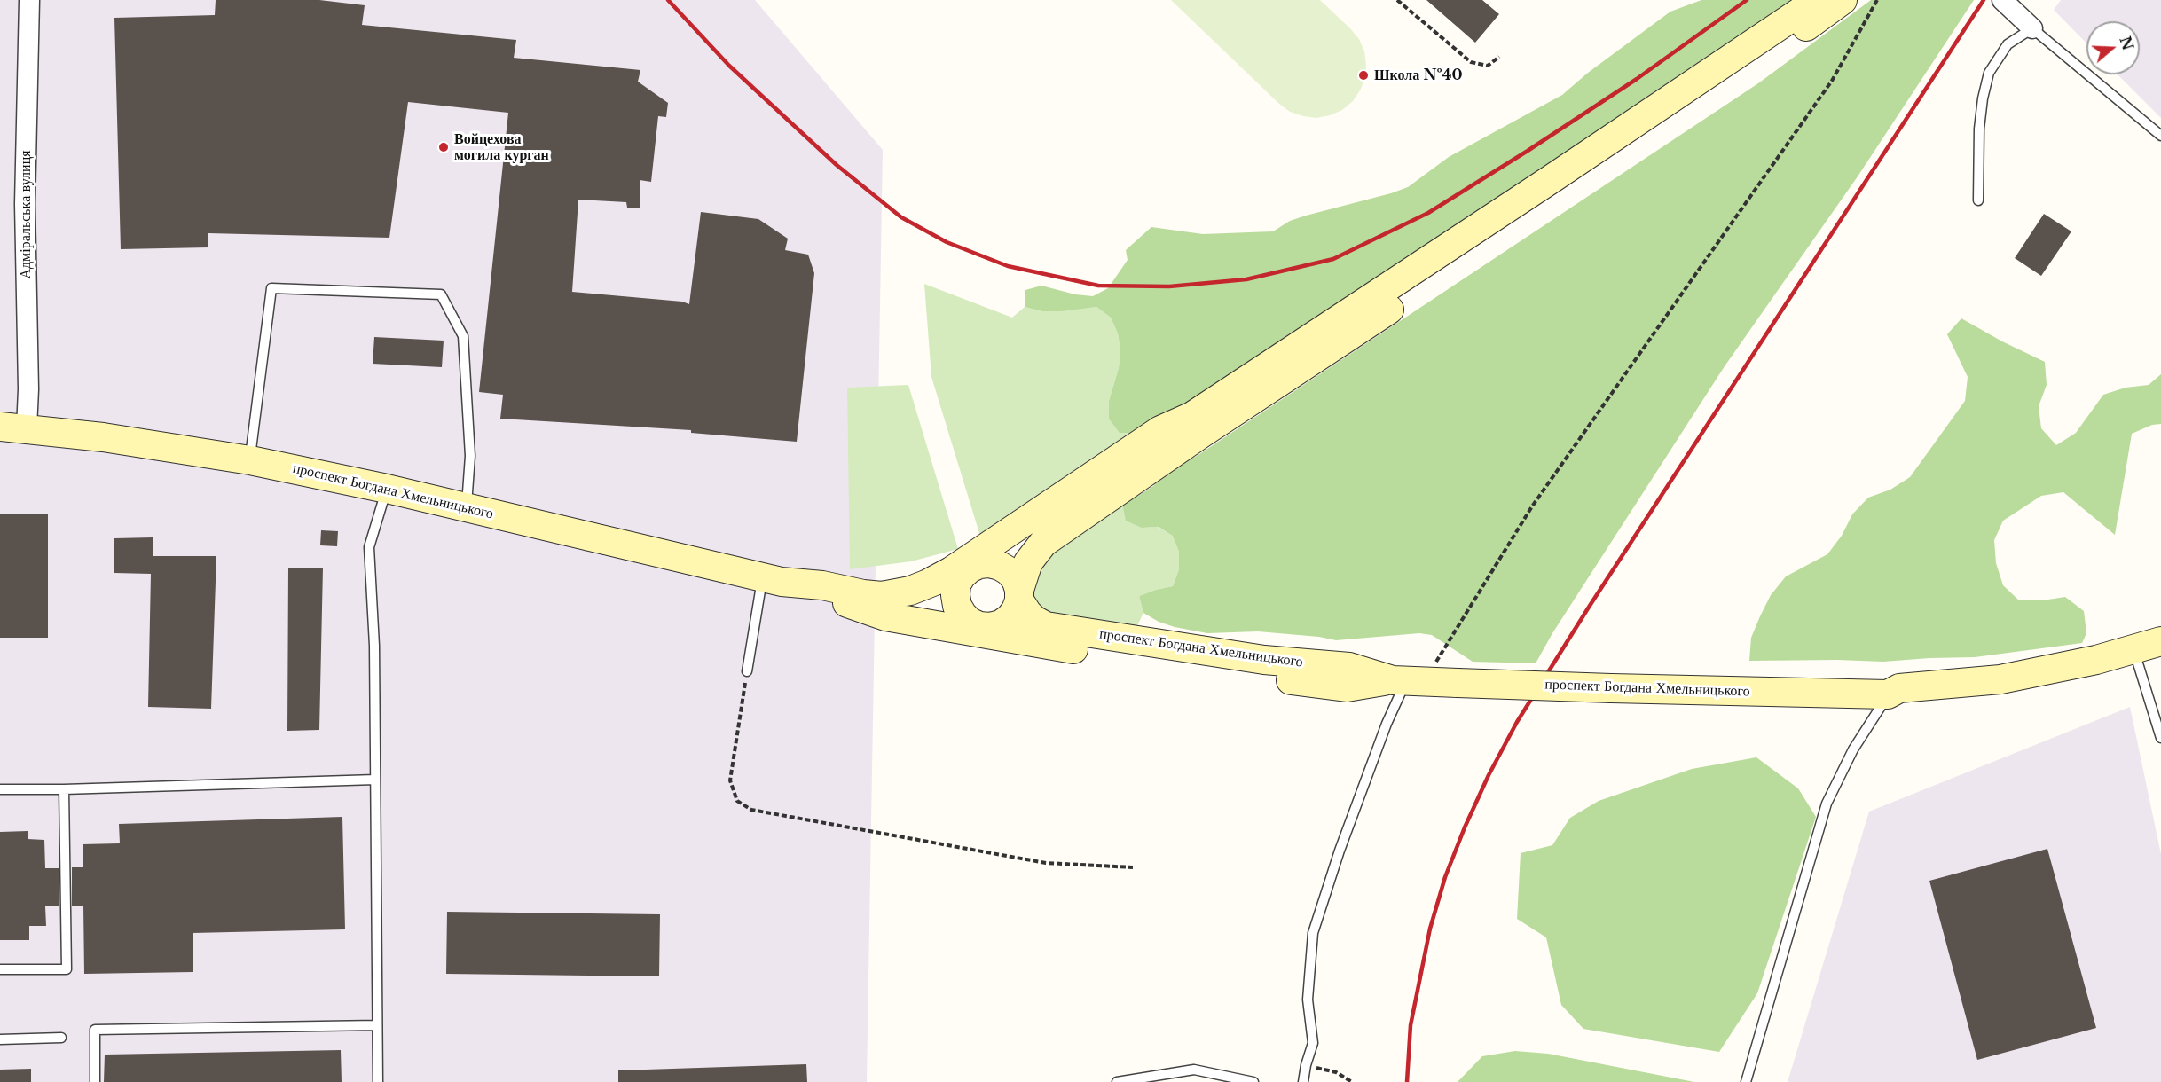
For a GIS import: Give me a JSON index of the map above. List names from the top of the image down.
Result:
{
  "streets": {
    "main road": ["проспект Богдана Хмельницького"],
    "street": ["Адміральська вулиця"]
  },
  "crossings": [
    ["Адміральська вулиця", "проспект Богдана Хмельницького"]
  ],
  "places": ["Школа №40", "Войцехова могила курган"],
  "north": "right"
}
